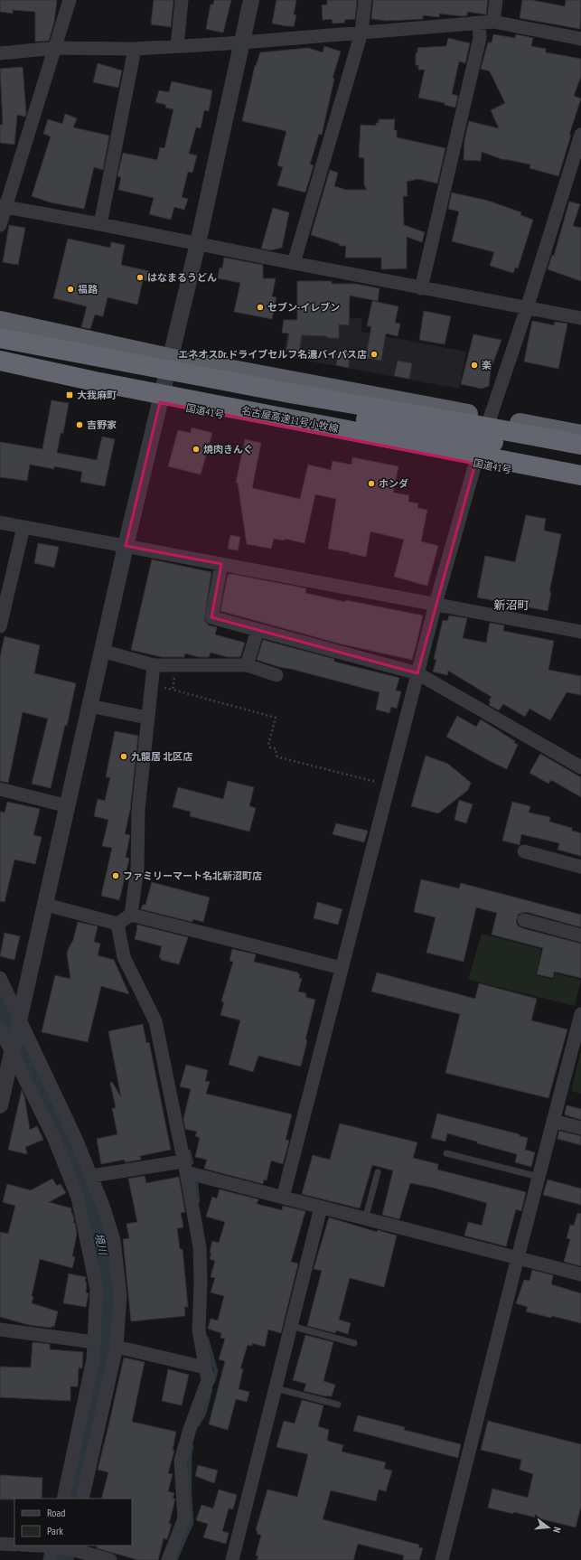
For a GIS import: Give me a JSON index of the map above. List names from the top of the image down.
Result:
{
  "streets": {
    "highway": ["国道41号", "名古屋高速11号小牧線"]
  },
  "districts": ["新沼町"],
  "water": ["境川"],
  "places": {
    "other": [
      "はなまるうどん",
      "福路",
      "セブン-イレブン",
      "エネオスDr.ドライブセルフ名濃バイパス店",
      "楽",
      "吉野家",
      "焼肉きんぐ",
      "ホンダ",
      "九龍居 北区店",
      "ファミリーマート名北新沼町店"
    ],
    "transit": ["大我麻町"]
  },
  "legend": ["Road", "Park"],
  "north": "right"
}
